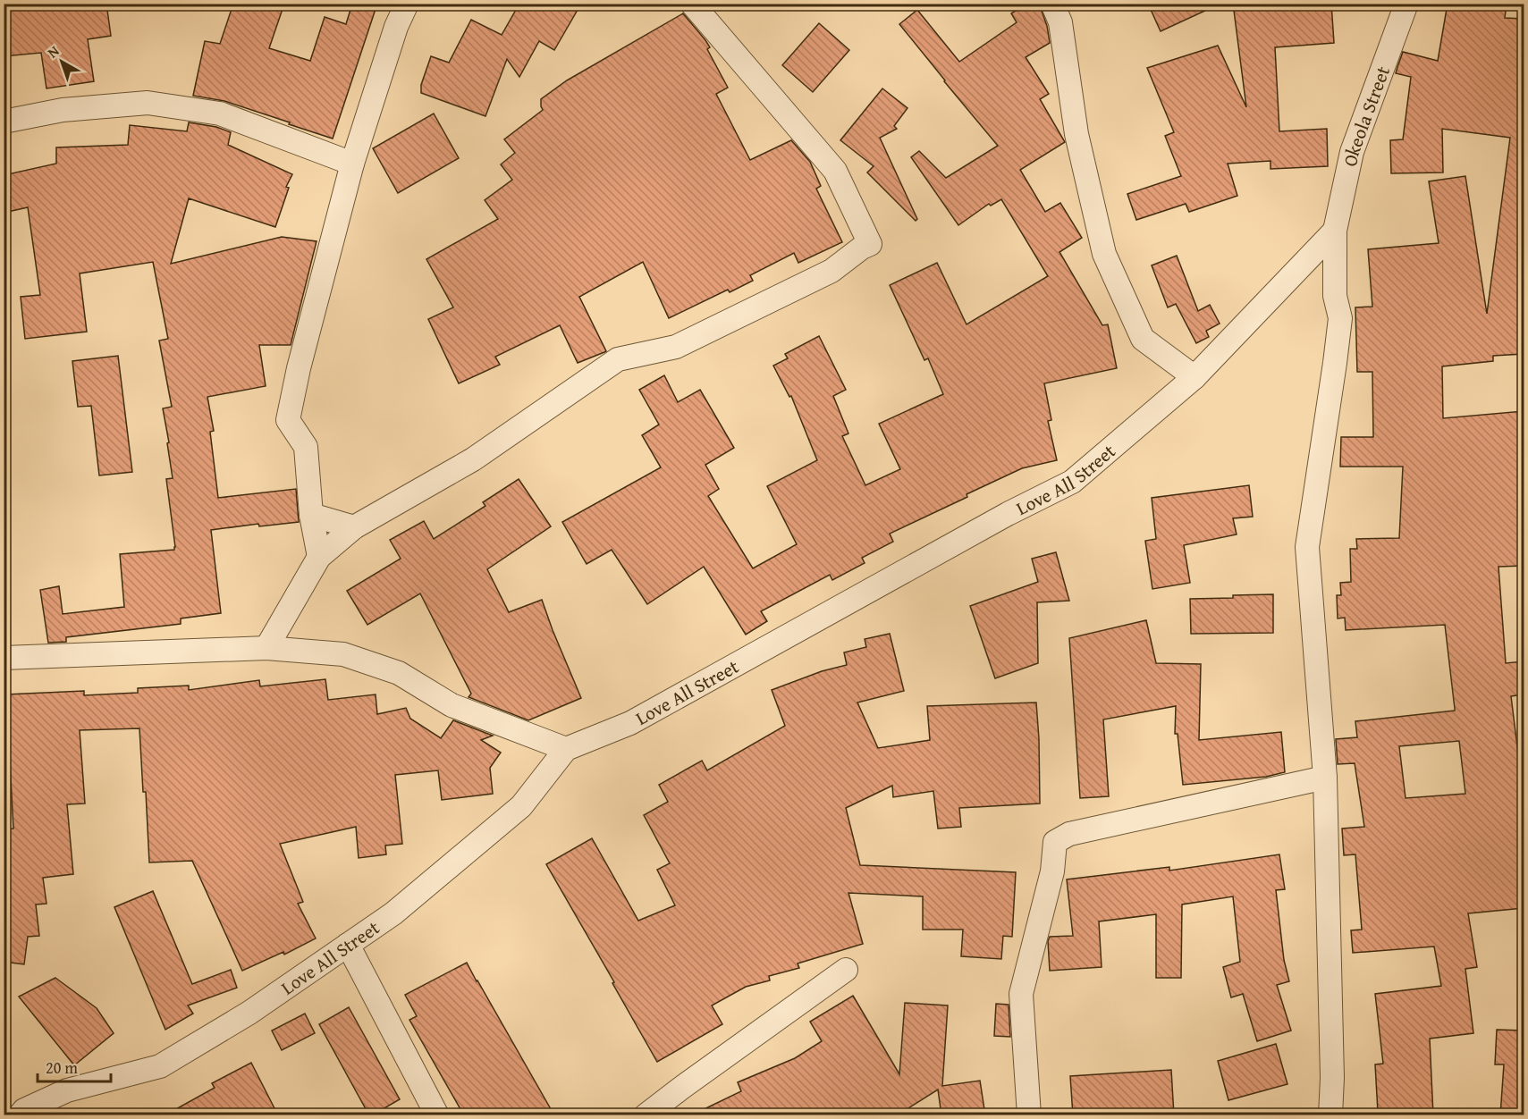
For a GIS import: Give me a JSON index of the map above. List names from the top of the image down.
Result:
{
  "streets": {
    "street": ["Okeola Street", "Love All Street"]
  },
  "crossings": [
    ["Okeola Street", "Love All Street"]
  ],
  "scale_bar": "20 m",
  "north": "top left"
}
